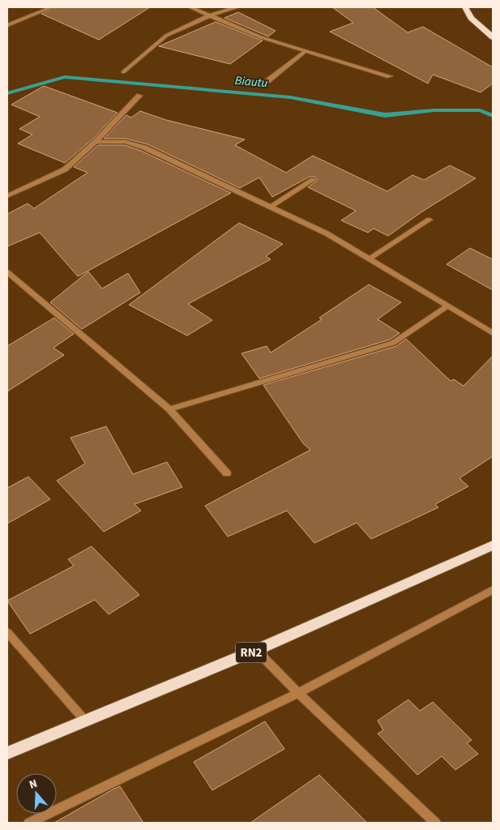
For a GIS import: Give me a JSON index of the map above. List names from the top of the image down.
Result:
{
  "streets": {
    "highway": ["RN2"]
  },
  "water": ["Biautu"],
  "north": "top"
}
